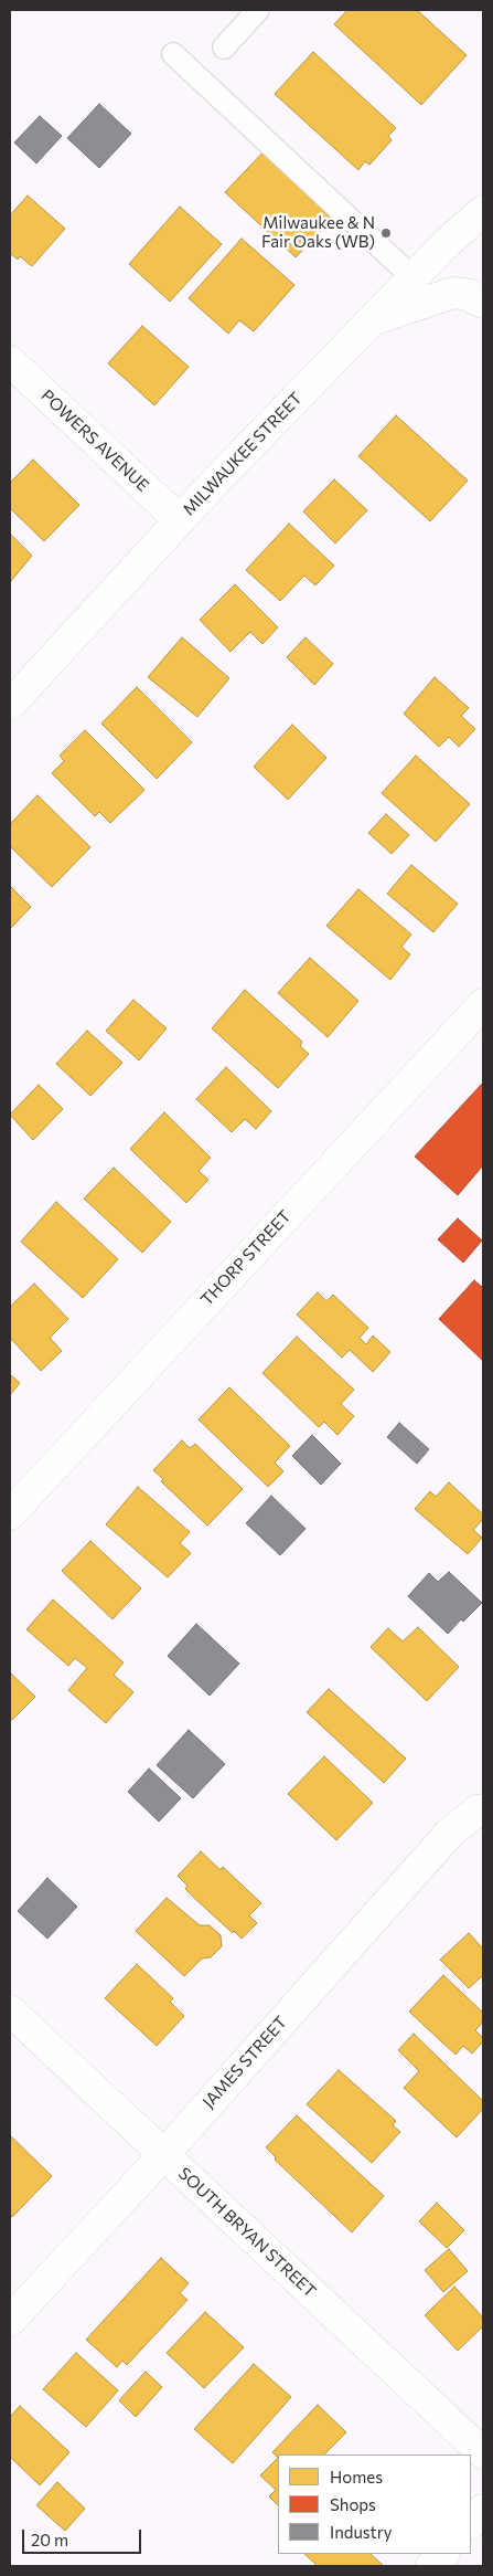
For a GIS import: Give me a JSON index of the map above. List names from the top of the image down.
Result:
{
  "streets": {
    "street": [
      "POWERS AVENUE",
      "MILWAUKEE STREET",
      "THORP STREET",
      "JAMES STREET",
      "SOUTH BRYAN STREET"
    ]
  },
  "crossings": [
    ["POWERS AVENUE", "MILWAUKEE STREET"],
    ["JAMES STREET", "SOUTH BRYAN STREET"]
  ],
  "places": ["Milwaukee & N Fair Oaks (WB)"],
  "legend": ["Homes", "Shops", "Industry"],
  "scale_bar": "20 m"
}
